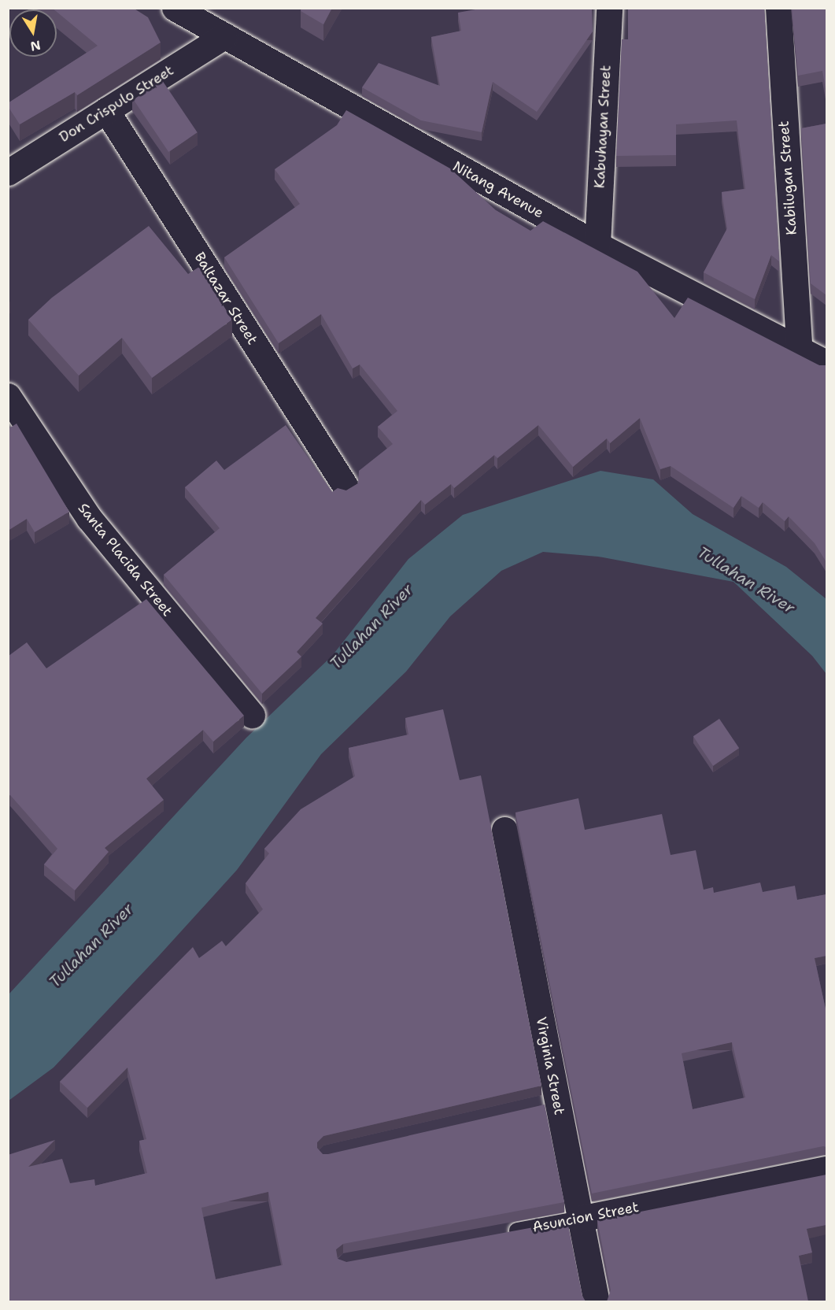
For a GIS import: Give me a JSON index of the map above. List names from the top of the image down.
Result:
{
  "streets": {
    "street": [
      "Don Crispulo Street",
      "Kabuhayan Street",
      "Kabilugan Street",
      "Nitang Avenue",
      "Baltazar Street",
      "Santa Placida Street",
      "Virginia Street",
      "Asuncion Street"
    ]
  },
  "crossings": [
    ["Don Crispulo Street", "Nitang Avenue"],
    ["Don Crispulo Street", "Baltazar Street"],
    ["Kabuhayan Street", "Nitang Avenue"],
    ["Kabilugan Street", "Nitang Avenue"],
    ["Virginia Street", "Asuncion Street"]
  ],
  "water": ["Tullahan River"],
  "north": "bottom"
}
